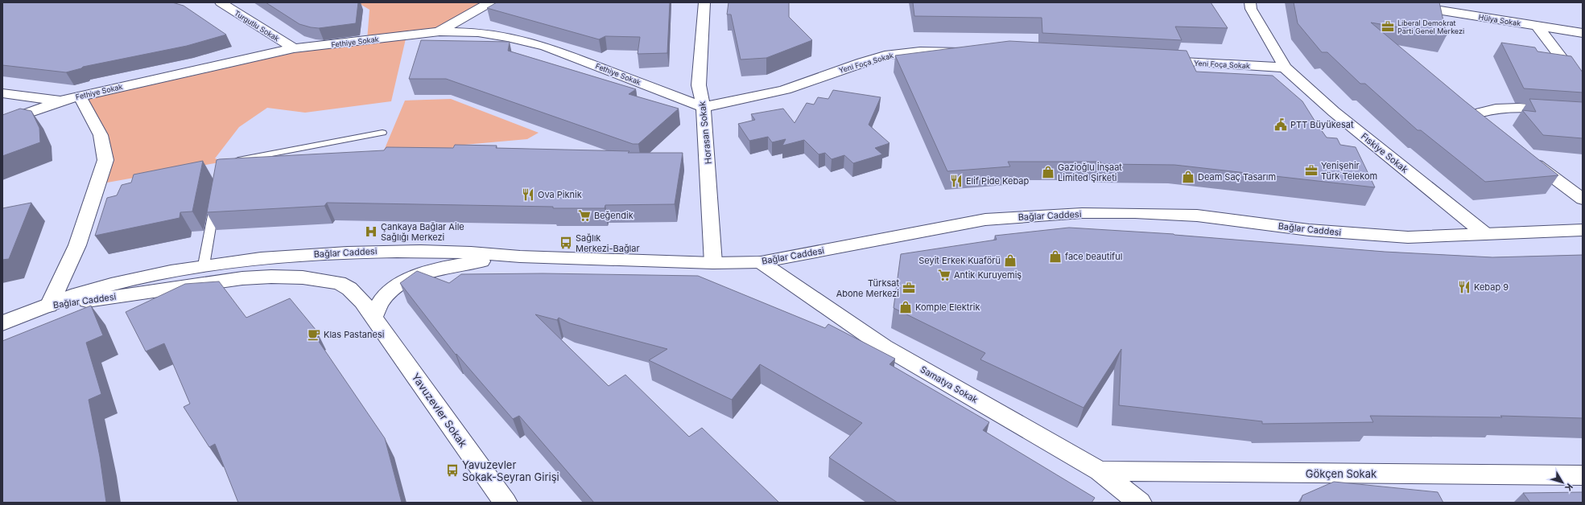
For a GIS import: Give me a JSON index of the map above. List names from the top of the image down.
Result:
{
  "streets": {
    "street": [
      "Hülya Sokak",
      "Turgutlu Sokak",
      "Fethiye Sokak",
      "Yeni Foça Sokak",
      "Horasan Sokak",
      "Fıskiye Sokak",
      "Bağlar Caddesi",
      "Samatya Sokak",
      "Yavuzevler Sokak",
      "Gökçen Sokak"
    ]
  },
  "crossings": [
    ["Turgutlu Sokak", "Fethiye Sokak"],
    ["Fethiye Sokak", "Yeni Foça Sokak"],
    ["Fethiye Sokak", "Horasan Sokak"],
    ["Yeni Foça Sokak", "Horasan Sokak"],
    ["Yeni Foça Sokak", "Fıskiye Sokak"],
    ["Horasan Sokak", "Bağlar Caddesi"],
    ["Fıskiye Sokak", "Bağlar Caddesi"],
    ["Bağlar Caddesi", "Samatya Sokak"],
    ["Bağlar Caddesi", "Yavuzevler Sokak"],
    ["Samatya Sokak", "Gökçen Sokak"]
  ],
  "places": {
    "office": ["Liberal Demokrat Parti Genel Merkezi", "Yenişehir Türk Telekom", "Türksat Abone Merkezi"],
    "public building": ["PTT Büyükesat"],
    "shop": [
      "Gazioğlu İnşaat Limited Şirketi",
      "Deam Saç Tasarım",
      "face beautiful",
      "Seyit Erkek Kuaförü",
      "Komple Elektrik"
    ],
    "restaurant": ["Elif Pide Kebap", "Ova Piknik", "Kebap 9"],
    "supermarket": ["Beğendik", "Antik Kuruyemiş"],
    "hospital": ["Çankaya Bağlar Aile Sağlığı Merkezi"],
    "bus stop": ["Sağlık Merkezi-Bağlar", "Yavuzevler Sokak-Seyran Girişi"],
    "cafe": ["Klas Pastanesi"]
  },
  "north": "bottom right"
}
